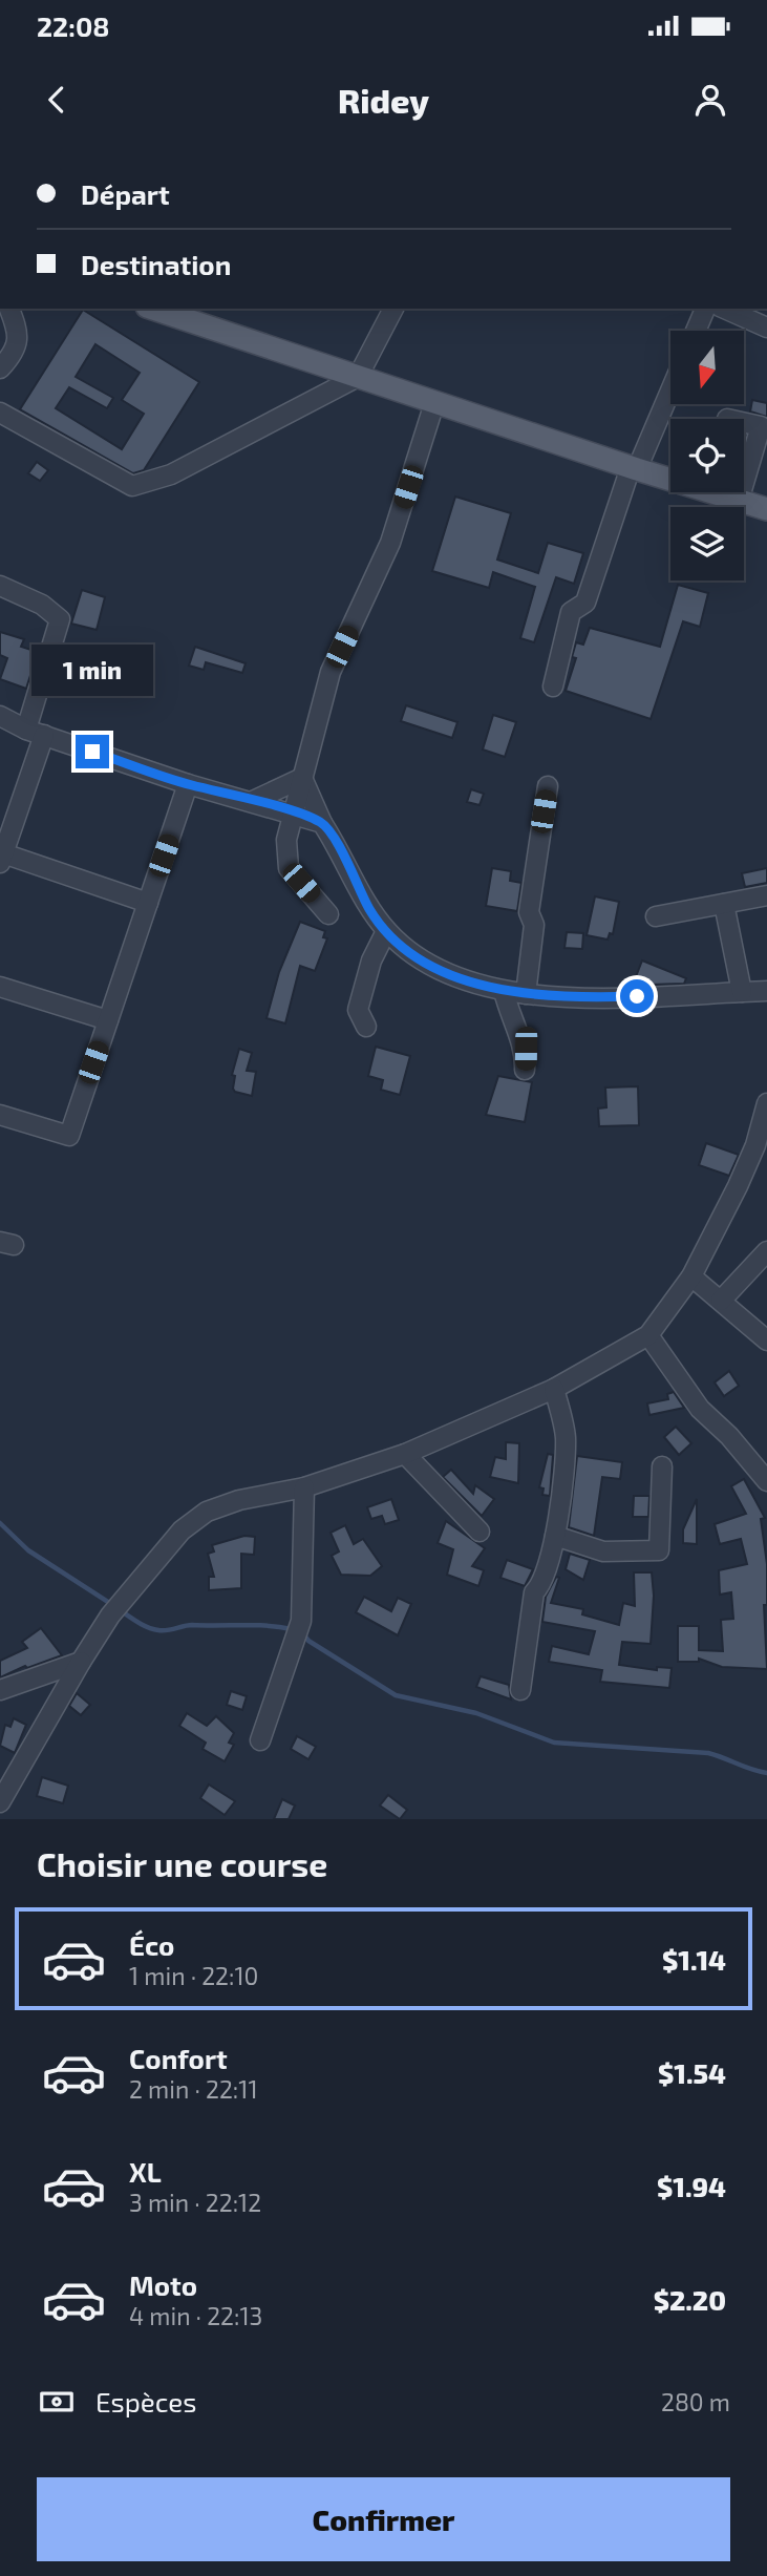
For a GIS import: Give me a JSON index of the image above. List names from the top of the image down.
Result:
{
  "north": "bottom",
  "page": {
    "status": "22:08",
    "header": "Ridey",
    "banner": ["Départ", "Destination"],
    "bubble": "1 min",
    "heading": "Choisir une course",
    "list": [
      {
        "name": "Éco",
        "note": "1 min · 22:10",
        "value": "$1.14"
      },
      {
        "name": "Confort",
        "note": "2 min · 22:11",
        "value": "$1.54"
      },
      {
        "name": "XL",
        "note": "3 min · 22:12",
        "value": "$1.94"
      },
      {
        "name": "Moto",
        "note": "4 min · 22:13",
        "value": "$2.20"
      }
    ],
    "pay": ["Espèces", "280 m"],
    "buttons": "Confirmer"
  }
}
